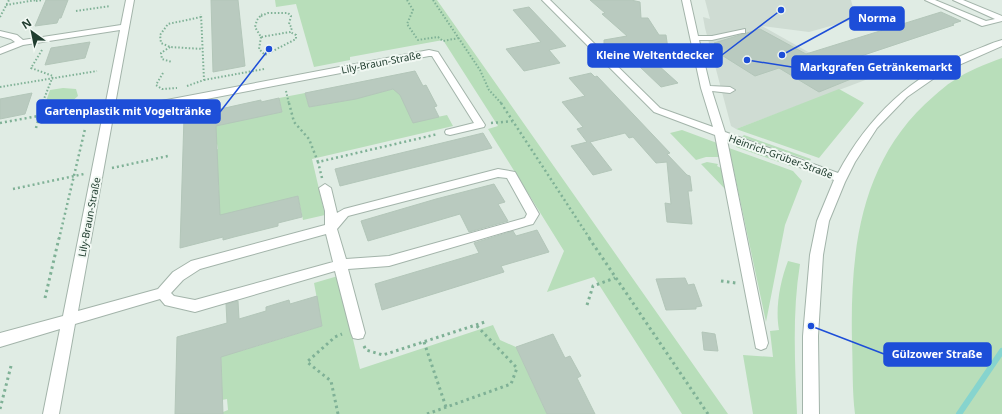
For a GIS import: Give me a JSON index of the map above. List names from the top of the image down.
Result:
{
  "streets": {
    "street": ["Lily-Braun-Straße", "Heinrich-Grüber-Straße"]
  },
  "places": [
    "Kleine Weltentdecker",
    "Gartenplastik mit Vogeltränke",
    "Norma",
    "Markgrafen Getränkemarkt",
    "Gülzower Straße"
  ],
  "north": "top left"
}
